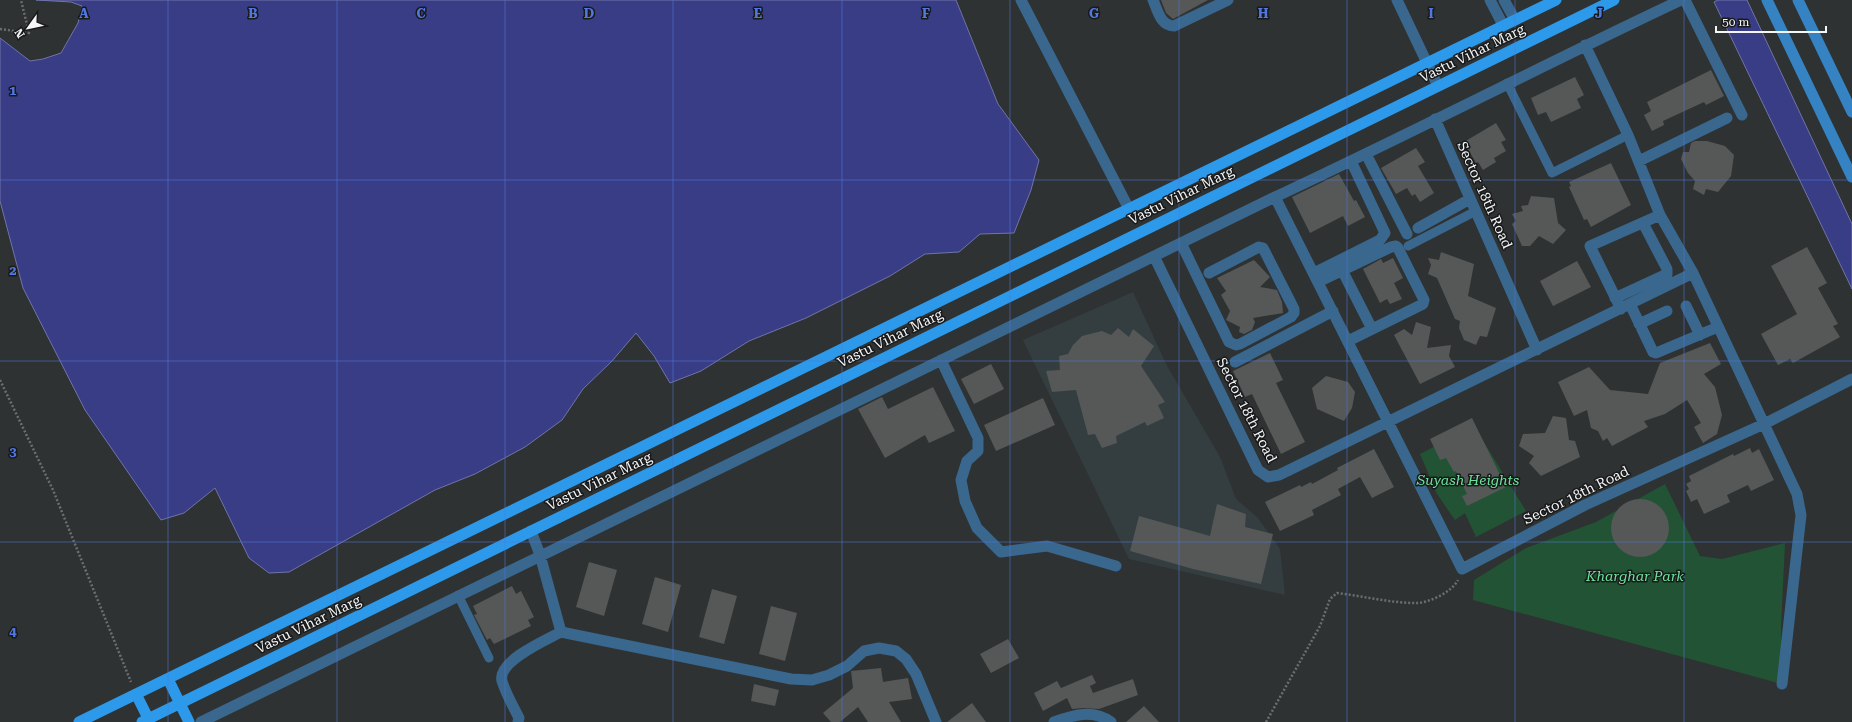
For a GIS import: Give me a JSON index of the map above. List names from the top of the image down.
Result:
{
  "streets": {
    "main road": ["Vastu Vihar Marg"],
    "street": ["Sector 18th Road"]
  },
  "parks": ["Suyash Heights", "Kharghar Park"],
  "scale_bar": "50 m",
  "north": "bottom left",
  "grid": {
    "columns": [
      "A",
      "B",
      "C",
      "D",
      "E",
      "F",
      "G",
      "H",
      "I",
      "J"
    ],
    "rows": [
      "1",
      "2",
      "3",
      "4"
    ]
  }
}
